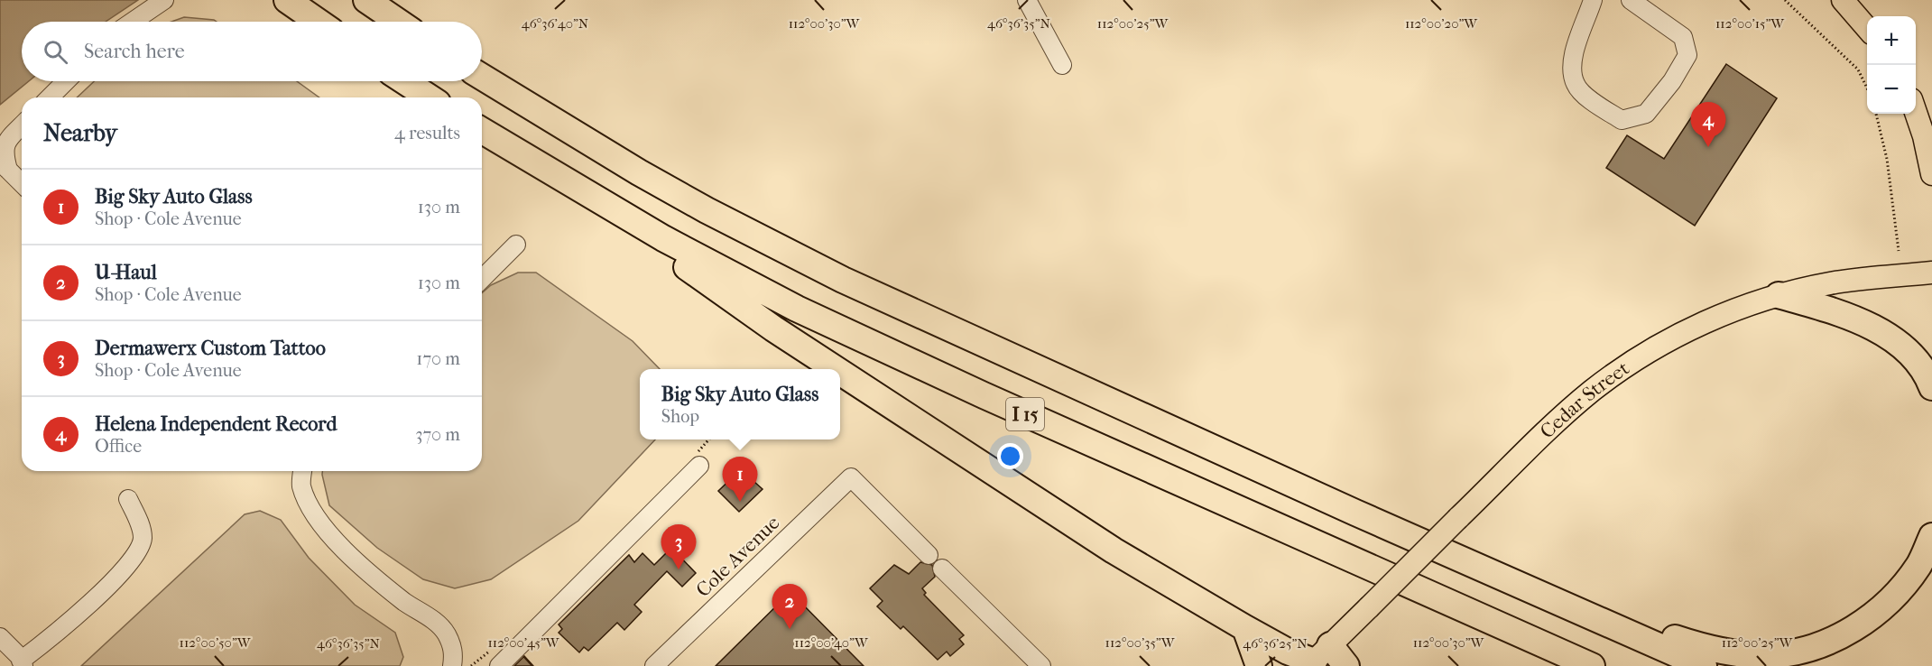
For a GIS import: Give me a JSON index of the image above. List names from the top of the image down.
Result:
{
  "streets": {
    "highway": ["I 15"],
    "main road": ["Cedar Street"],
    "street": ["Cole Avenue"]
  },
  "page": {
    "map_buttons": ["+", "−"],
    "search": "Search here",
    "heading": ["Nearby", "4 results"],
    "pins": [
      "4",
      "1",
      "3",
      "2"
    ],
    "list": [
      {
        "mark": "1",
        "name": "Big Sky Auto Glass",
        "note": "Shop · Cole Avenue",
        "value": "130 m"
      },
      {
        "mark": "2",
        "name": "U-Haul",
        "note": "Shop · Cole Avenue",
        "value": "130 m"
      },
      {
        "mark": "3",
        "name": "Dermawerx Custom Tattoo",
        "note": "Shop · Cole Avenue",
        "value": "170 m"
      },
      {
        "mark": "4",
        "name": "Helena Independent Record",
        "note": "Office",
        "value": "370 m"
      }
    ],
    "popup": ["Big Sky Auto Glass", "Shop"]
  },
  "coordinates": [
    "46°36'40\"N",
    "46°36'35\"N",
    "112°00'30\"W",
    "112°00'25\"W",
    "112°00'20\"W",
    "112°00'15\"W",
    "112°00'50\"W",
    "112°00'45\"W",
    "112°00'40\"W",
    "112°00'35\"W",
    "46°36'25\"N"
  ]
}
